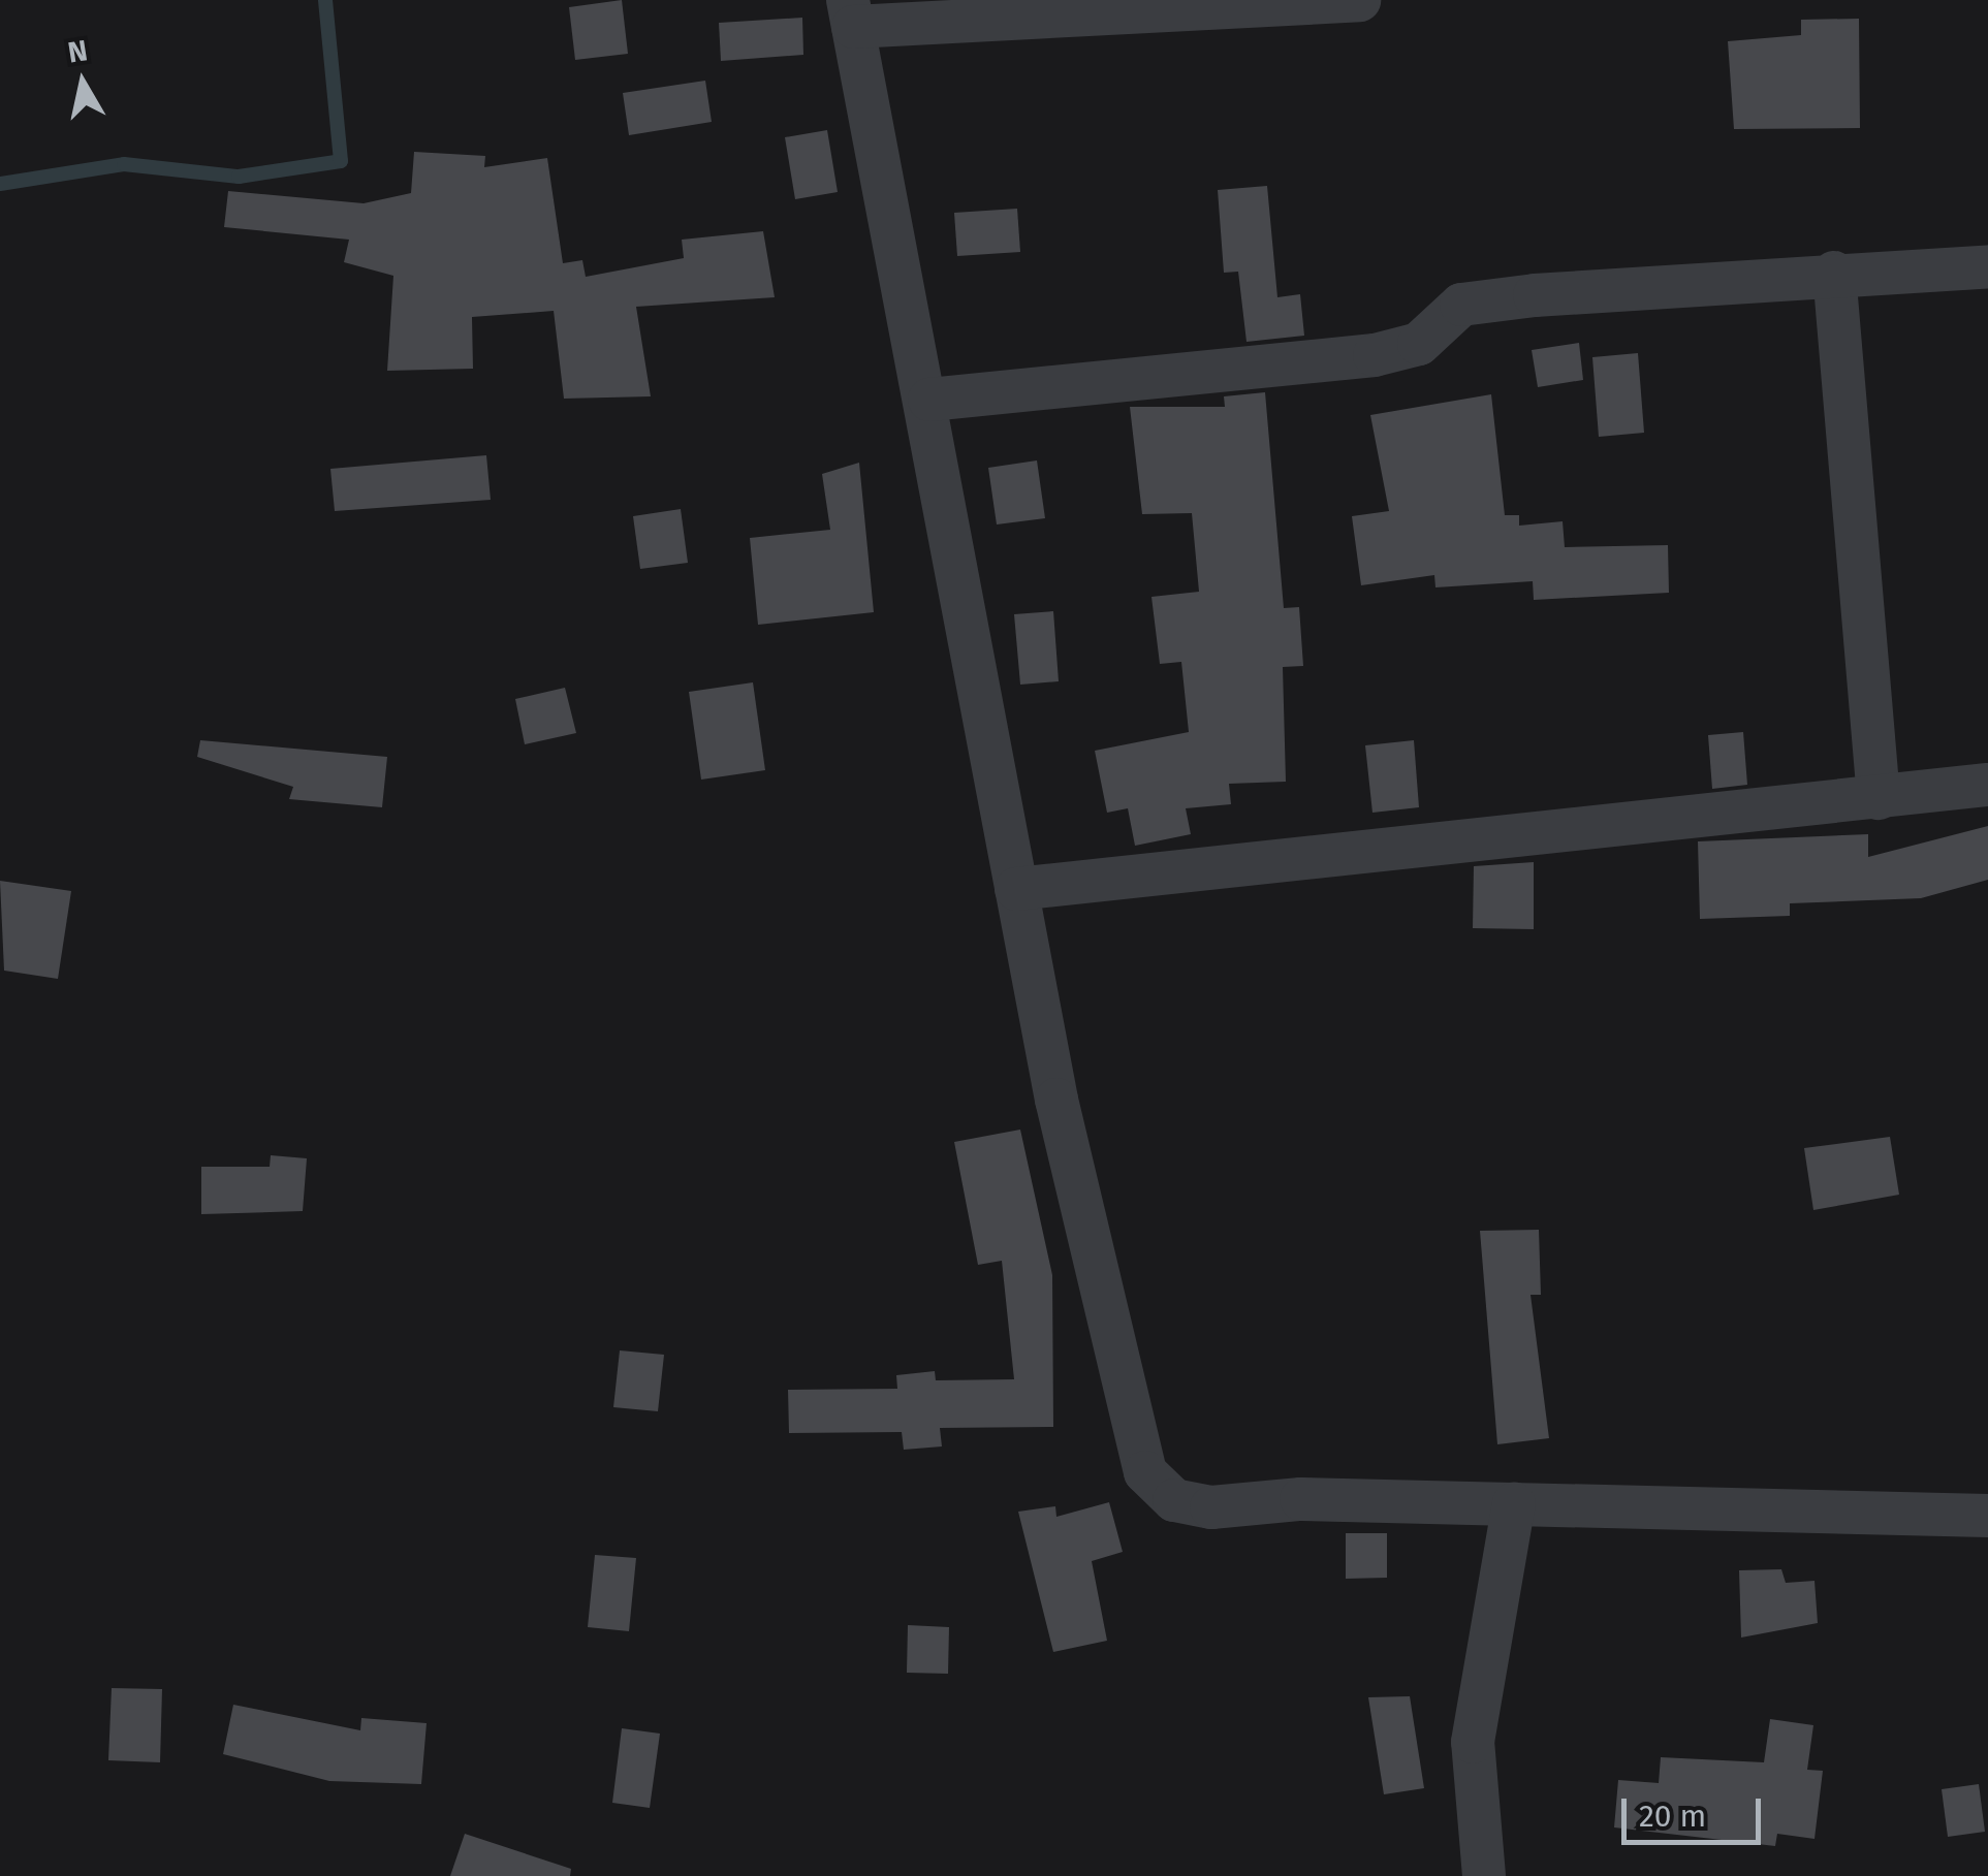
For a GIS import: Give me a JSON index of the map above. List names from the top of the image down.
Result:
{
  "scale_bar": "20 m",
  "north": "top"
}
